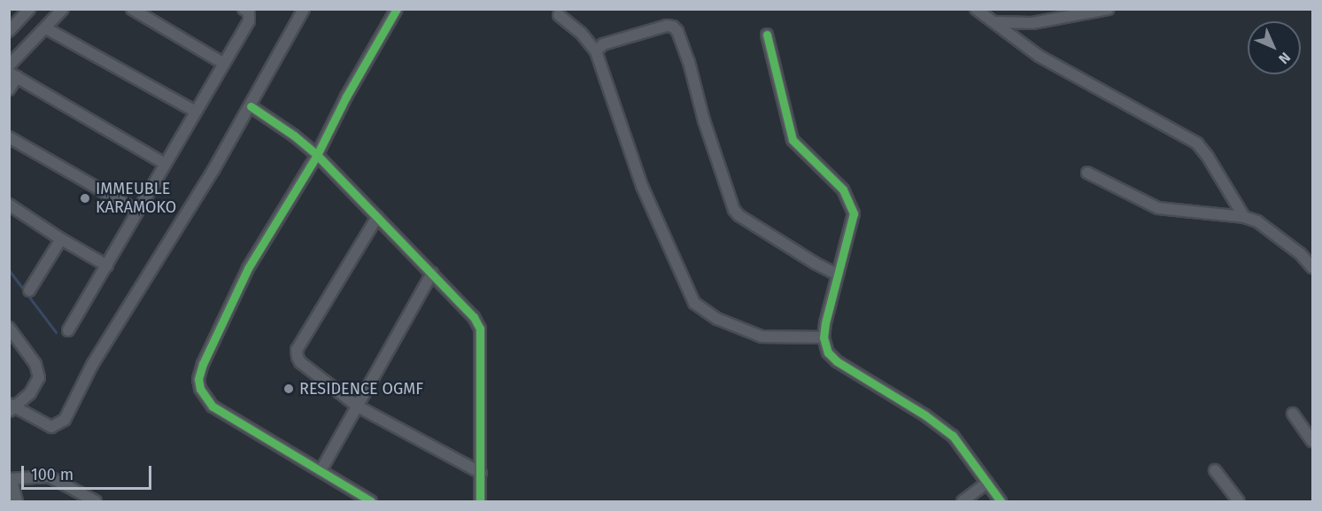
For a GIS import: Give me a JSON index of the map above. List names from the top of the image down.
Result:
{
  "places": ["IMMEUBLE KARAMOKO", "RESIDENCE OGMF"],
  "scale_bar": "100 m",
  "north": "bottom right"
}
